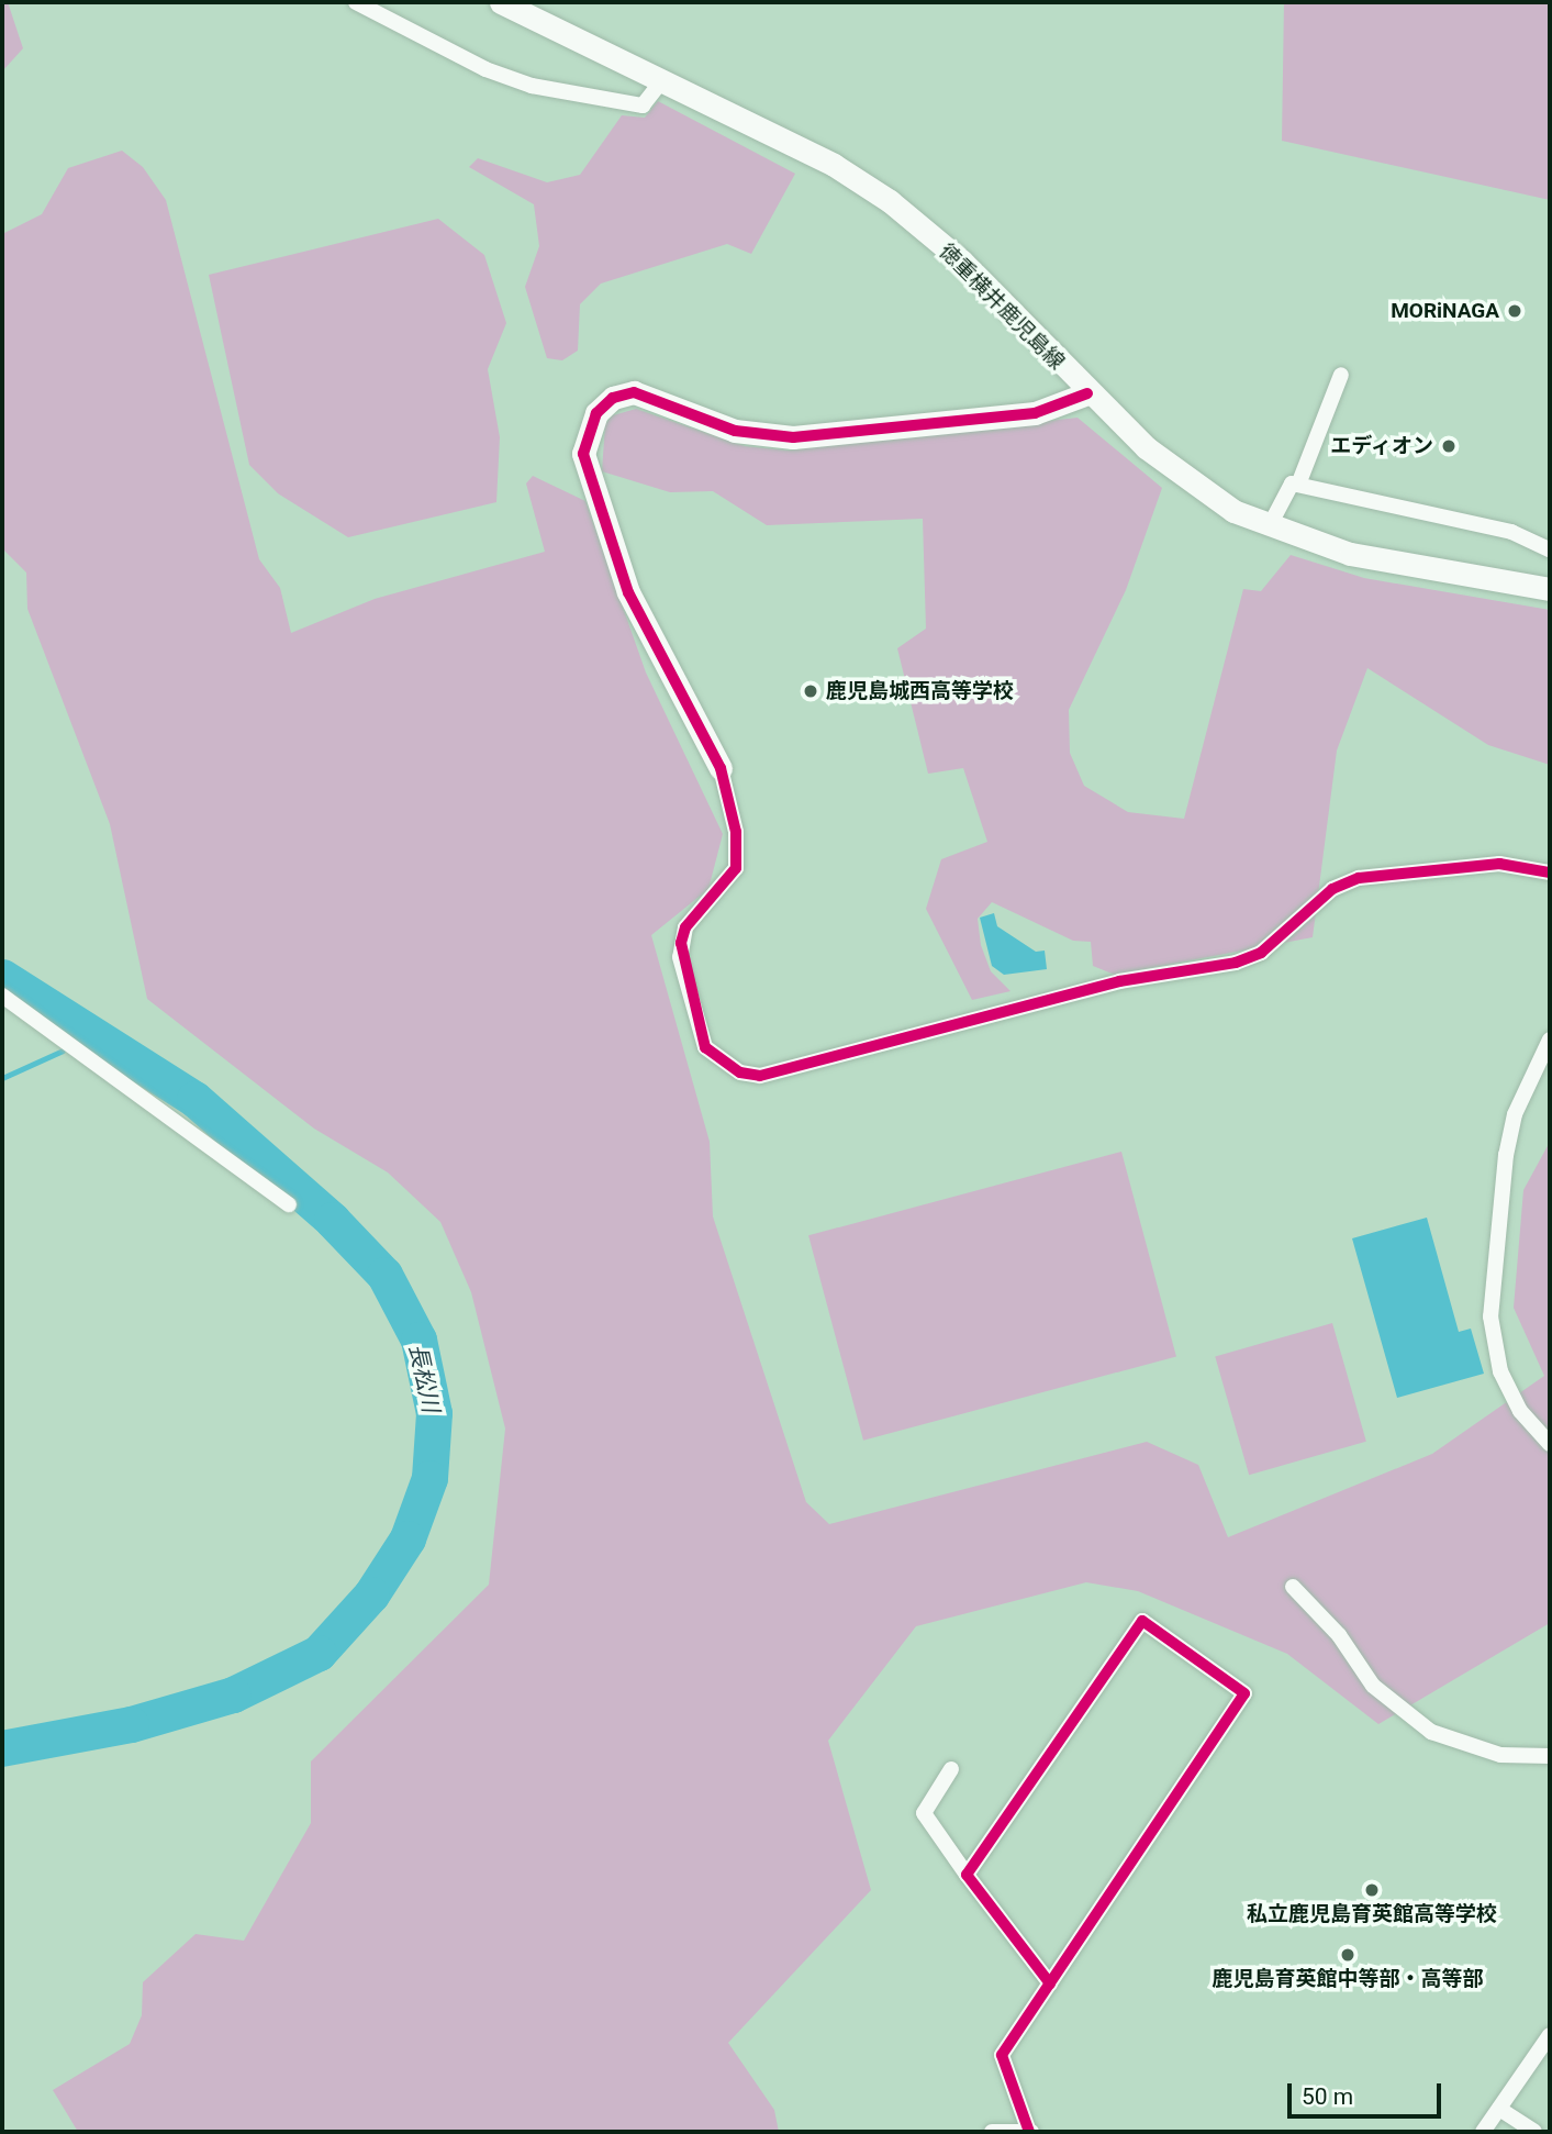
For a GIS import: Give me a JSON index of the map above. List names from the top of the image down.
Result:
{
  "streets": {
    "main road": ["徳重横井鹿児島線"]
  },
  "water": ["長松川"],
  "places": [
    "MORiNAGA",
    "エディオン",
    "鹿児島城西高等学校",
    "私立鹿児島育英館高等学校",
    "鹿児島育英館中等部・高等部"
  ],
  "scale_bar": "50 m"
}
